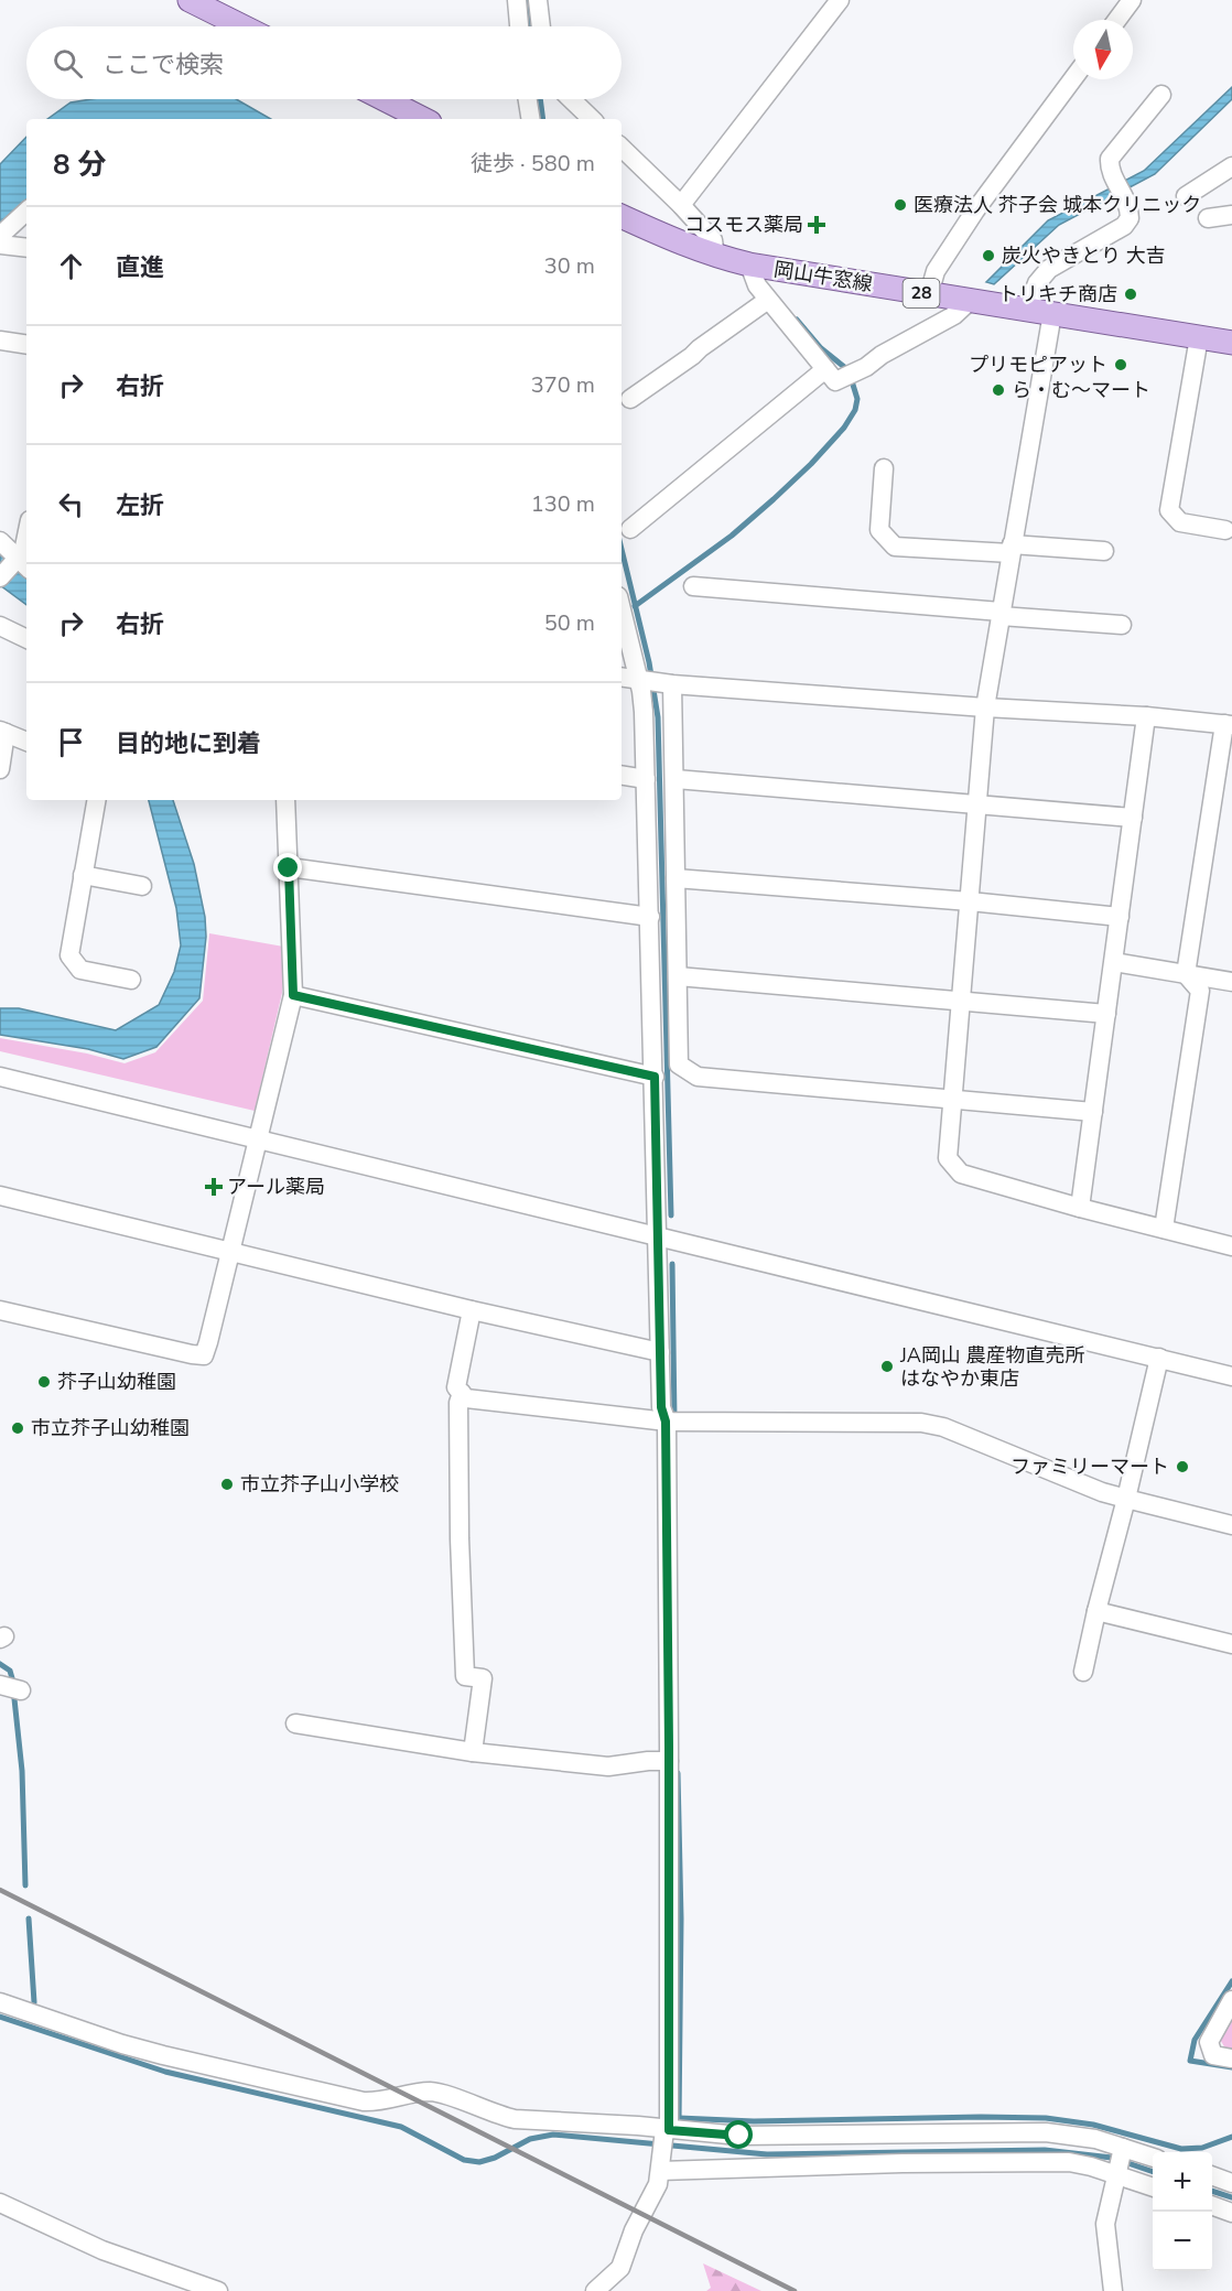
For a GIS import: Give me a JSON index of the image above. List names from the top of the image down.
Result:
{
  "streets": {
    "main road": ["岡山牛窓線", "28"]
  },
  "places": {
    "other": [
      "医療法人 芥子会 城本クリニック",
      "炭火やきとり 大吉",
      "トリキチ商店",
      "プリモピアット",
      "ら・む〜マート",
      "JA岡山 農産物直売所 はなやか東店",
      "芥子山幼稚園",
      "市立芥子山幼稚園",
      "ファミリーマート",
      "市立芥子山小学校"
    ],
    "health": ["コスモス薬局", "アール薬局"]
  },
  "north": "bottom",
  "page": {
    "search": "ここで検索",
    "heading": ["8 分", "徒歩 · 580 m"],
    "list": [
      ["直進", "30 m"],
      ["右折", "370 m"],
      ["左折", "130 m"],
      ["右折", "50 m"],
      "目的地に到着"
    ],
    "map_buttons": ["+", "−"]
  }
}
